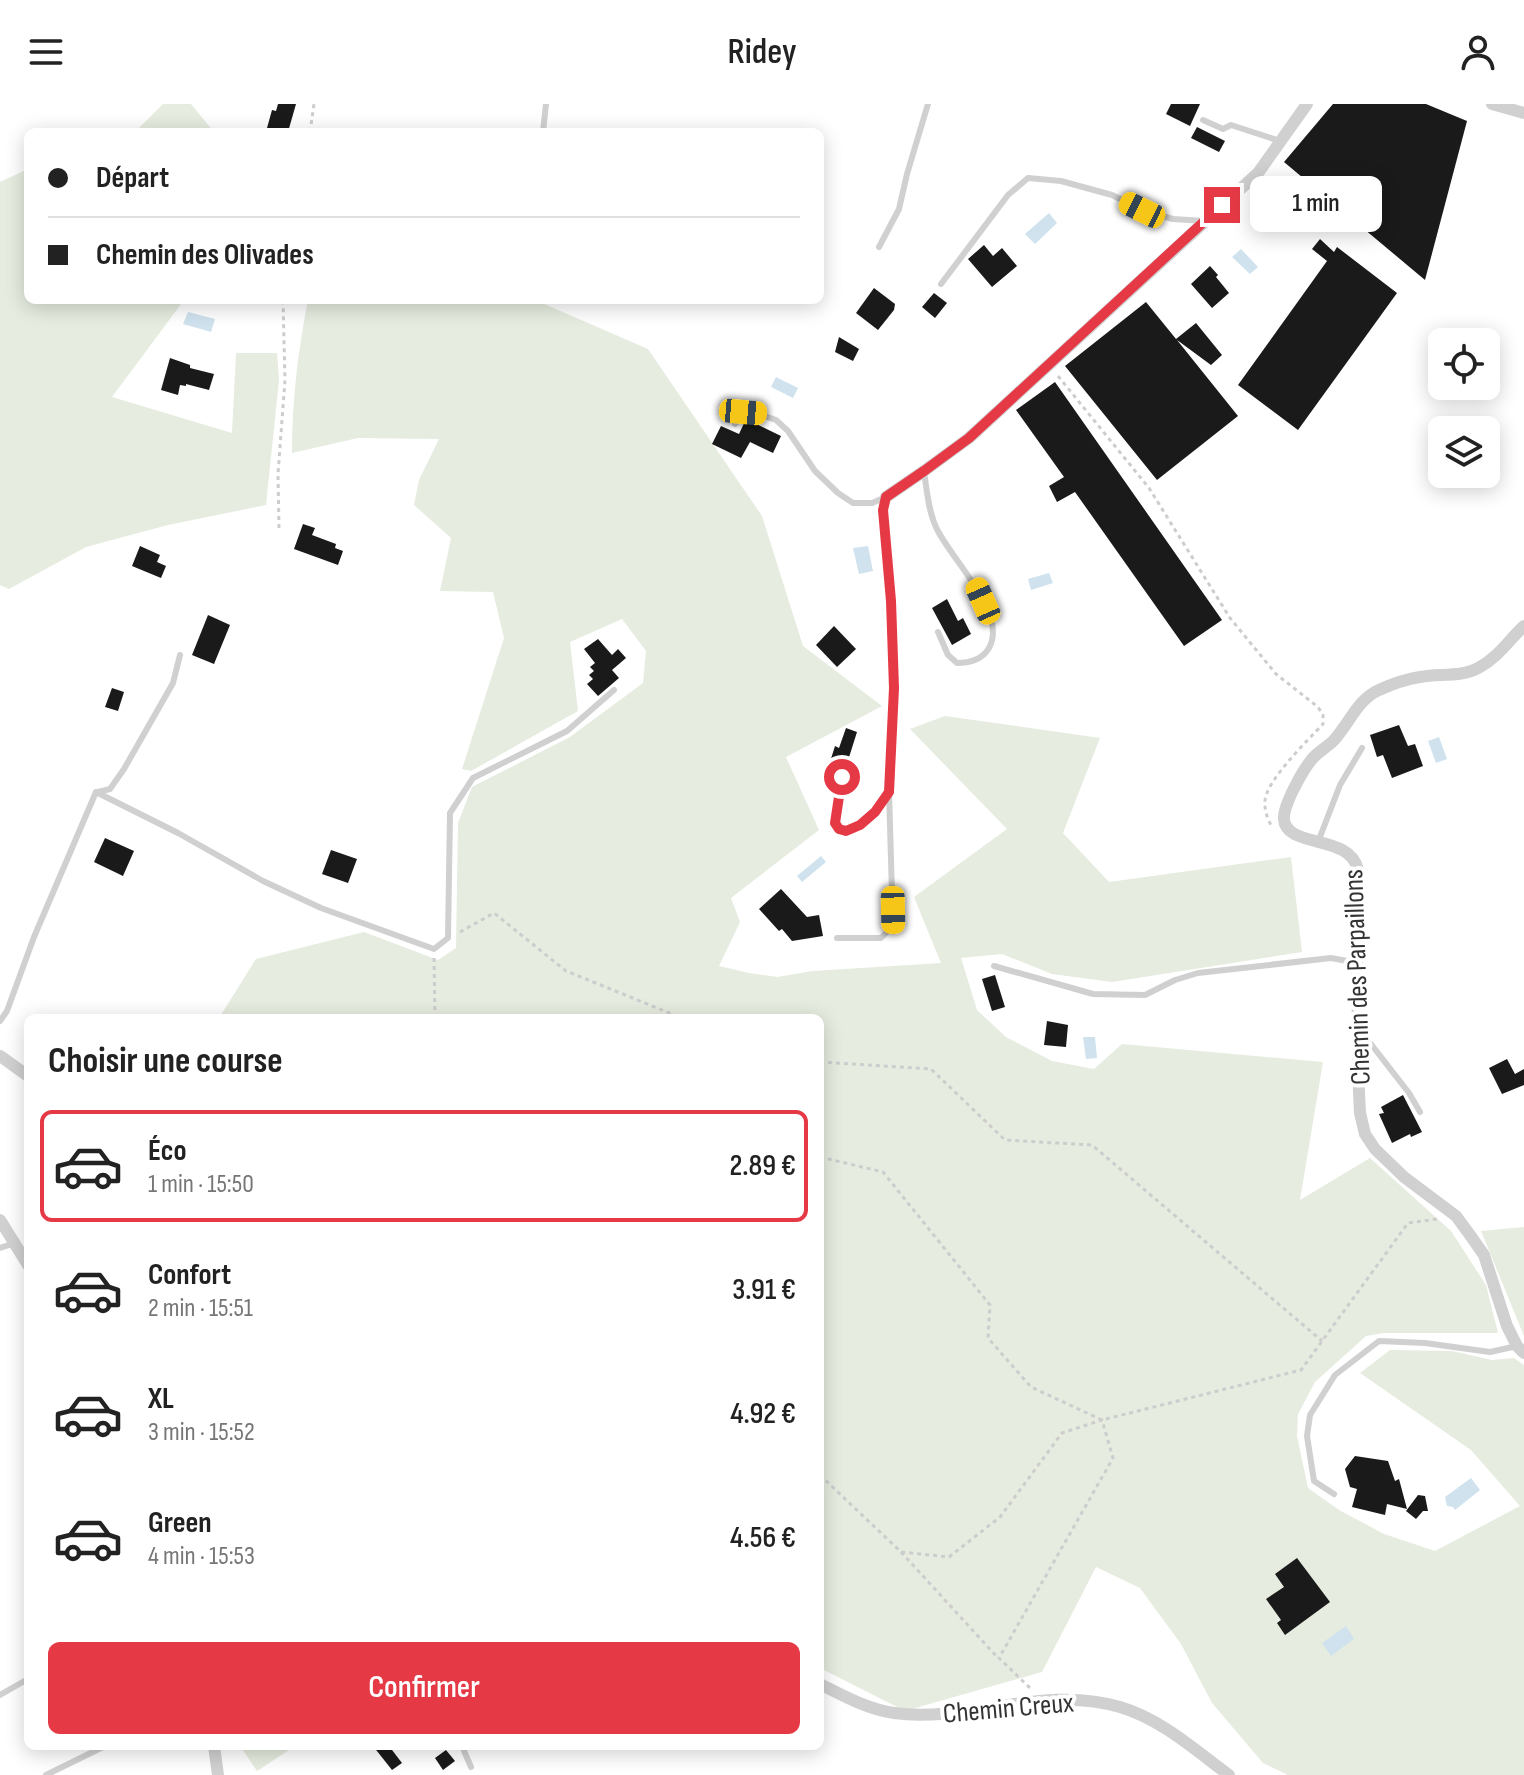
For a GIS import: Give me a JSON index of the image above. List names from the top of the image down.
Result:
{
  "streets": {
    "street": ["Chemin des Parpaillons", "Chemin Creux"]
  },
  "page": {
    "header": "Ridey",
    "banner": ["Départ", "Chemin des Olivades"],
    "bubble": "1 min",
    "heading": "Choisir une course",
    "list": [
      {
        "name": "Éco",
        "note": "1 min · 15:50",
        "value": "2.89 €"
      },
      {
        "name": "Confort",
        "note": "2 min · 15:51",
        "value": "3.91 €"
      },
      {
        "name": "XL",
        "note": "3 min · 15:52",
        "value": "4.92 €"
      },
      {
        "name": "Green",
        "note": "4 min · 15:53",
        "value": "4.56 €"
      }
    ],
    "buttons": "Confirmer"
  }
}
